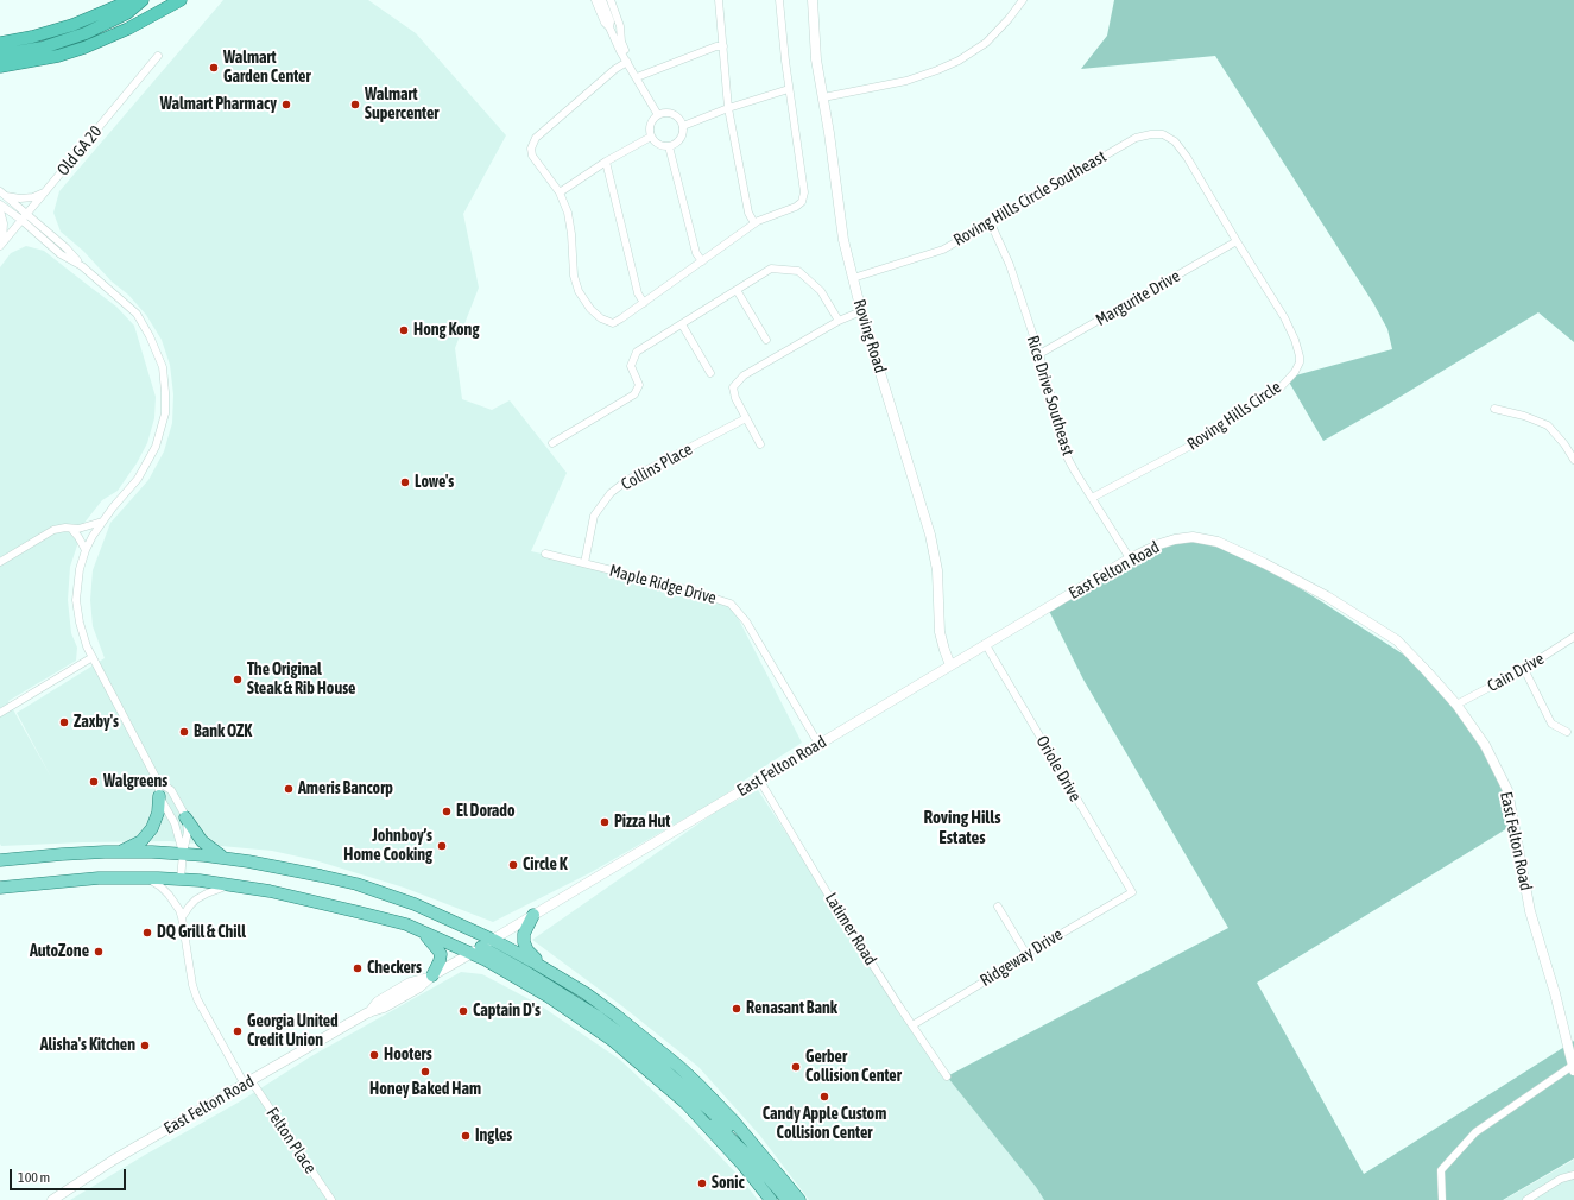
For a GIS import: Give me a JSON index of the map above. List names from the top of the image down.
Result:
{
  "streets": {
    "street": [
      "Old GA 20",
      "Roving Hills Circle Southeast",
      "Margurite Drive",
      "Roving Road",
      "Rice Drive Southeast",
      "Roving Hills Circle",
      "Collins Place",
      "East Felton Road",
      "Maple Ridge Drive",
      "Cain Drive",
      "Oriole Drive",
      "Latimer Road",
      "Ridgeway Drive",
      "Felton Place"
    ]
  },
  "crossings": [
    ["Roving Hills Circle Southeast", "Roving Road"],
    ["Roving Hills Circle Southeast", "Rice Drive Southeast"],
    ["Roving Hills Circle Southeast", "Roving Hills Circle"],
    ["Margurite Drive", "Rice Drive Southeast"],
    ["Margurite Drive", "Roving Hills Circle"],
    ["Roving Road", "East Felton Road"],
    ["Rice Drive Southeast", "Roving Hills Circle"],
    ["Rice Drive Southeast", "East Felton Road"],
    ["Collins Place", "Maple Ridge Drive"],
    ["East Felton Road", "Maple Ridge Drive"],
    ["East Felton Road", "Cain Drive"],
    ["East Felton Road", "Oriole Drive"],
    ["East Felton Road", "Latimer Road"],
    ["East Felton Road", "Felton Place"],
    ["Oriole Drive", "Ridgeway Drive"],
    ["Latimer Road", "Ridgeway Drive"]
  ],
  "districts": ["Roving Hills Estates"],
  "places": [
    "Walmart Garden Center",
    "Walmart Pharmacy",
    "Walmart Supercenter",
    "Hong Kong",
    "Lowe's",
    "The Original Steak & Rib House",
    "Zaxby's",
    "Bank OZK",
    "Walgreens",
    "Ameris Bancorp",
    "El Dorado",
    "Pizza Hut",
    "Johnboy’s Home Cooking",
    "Circle K",
    "DQ Grill & Chill",
    "AutoZone",
    "Checkers",
    "Renasant Bank",
    "Captain D's",
    "Georgia United Credit Union",
    "Alisha's Kitchen",
    "Hooters",
    "Gerber Collision Center",
    "Honey Baked Ham",
    "Candy Apple Custom Collision Center",
    "Ingles",
    "Sonic"
  ],
  "scale_bar": "100 m"
}
